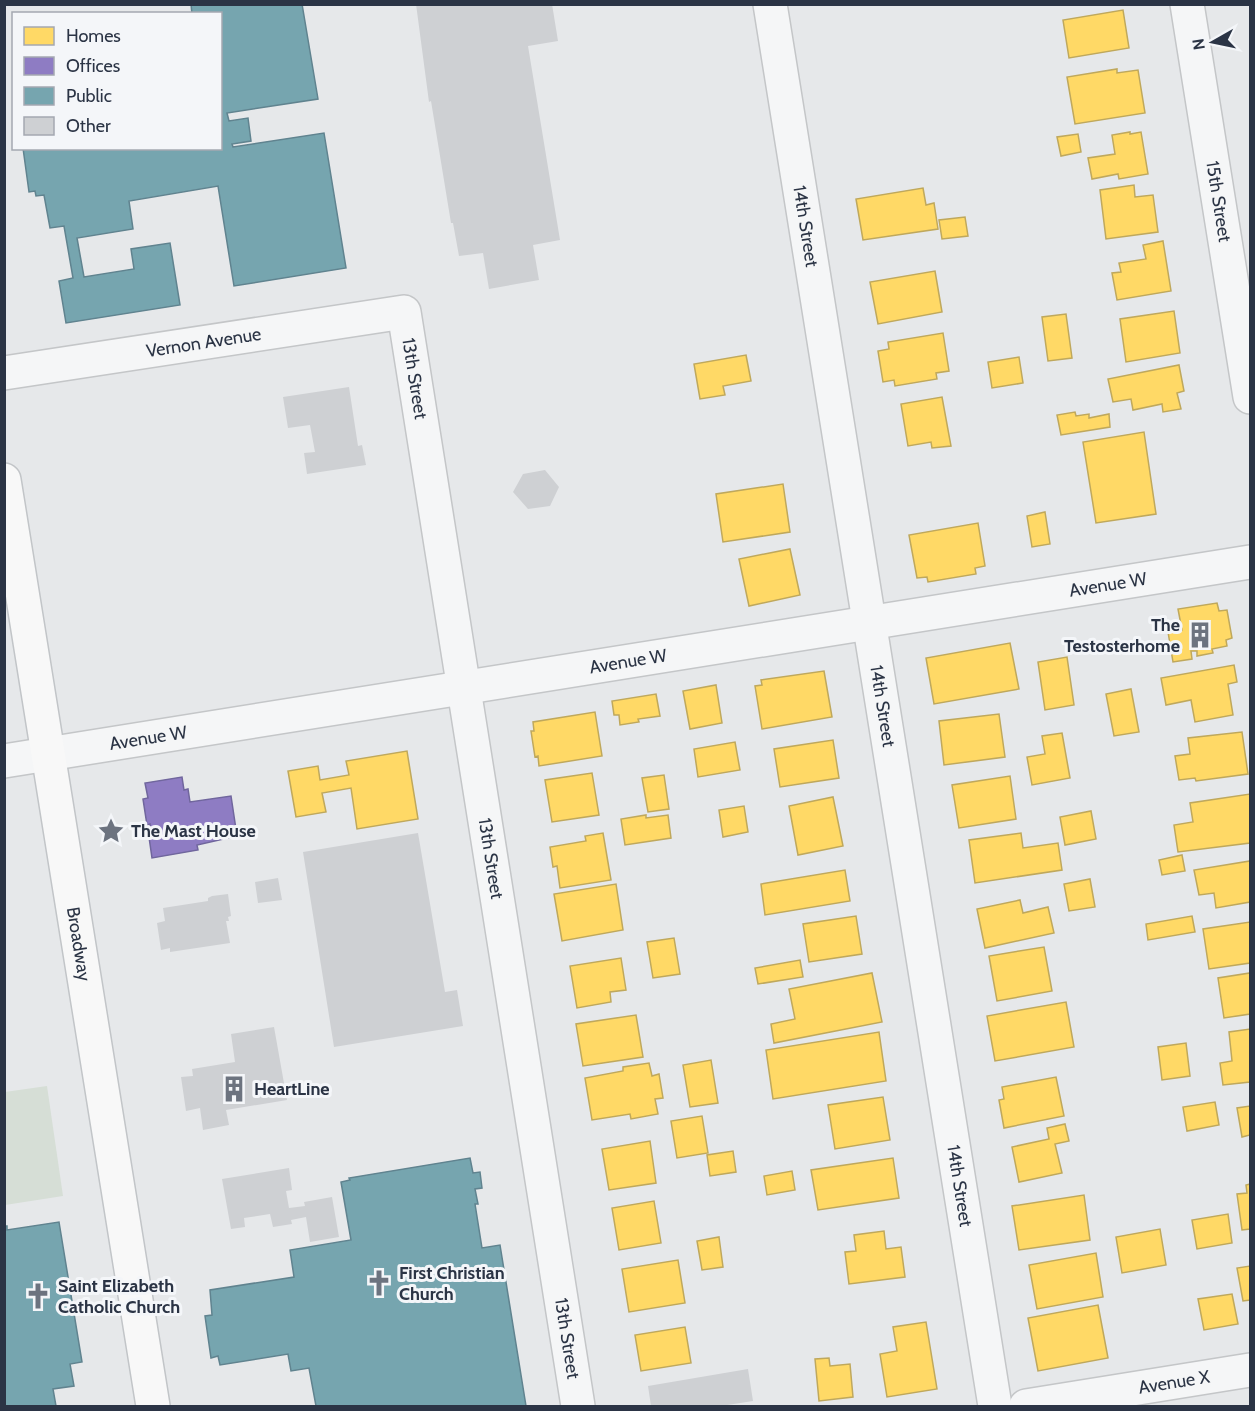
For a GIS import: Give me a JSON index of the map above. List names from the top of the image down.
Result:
{
  "streets": {
    "main road": ["Broadway"],
    "street": [
      "15th Street",
      "14th Street",
      "Vernon Avenue",
      "13th Street",
      "Avenue W",
      "Avenue X"
    ]
  },
  "crossings": [
    ["14th Street", "Avenue W"],
    ["Vernon Avenue", "13th Street"],
    ["13th Street", "Avenue W"],
    ["Avenue W", "Broadway"]
  ],
  "places": {
    "building": ["The Testosterhome", "HeartLine"],
    "place": ["The Mast House"],
    "church": ["First Christian Church", "Saint Elizabeth Catholic Church"]
  },
  "legend": [
    "Homes",
    "Offices",
    "Public",
    "Other"
  ],
  "north": "left"
}
